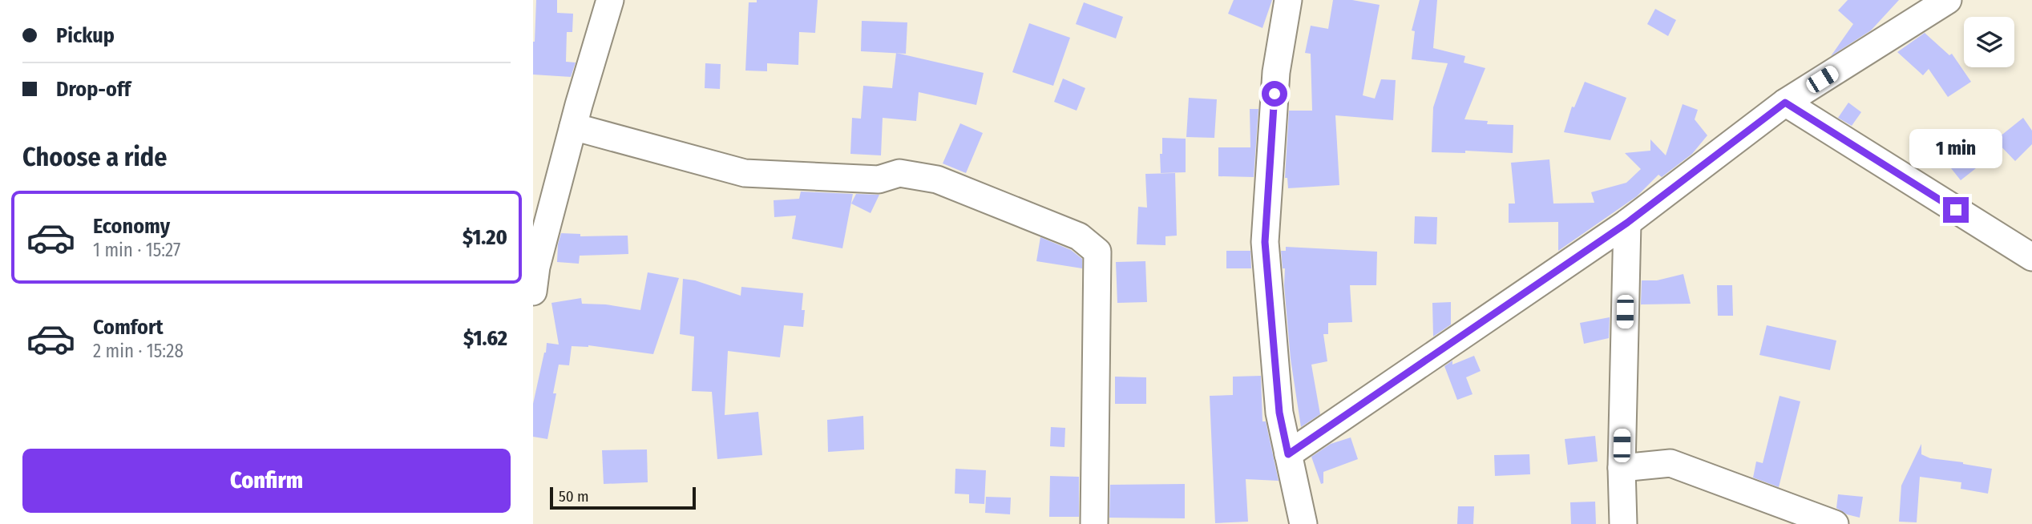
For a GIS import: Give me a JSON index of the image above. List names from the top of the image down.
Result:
{
  "scale_bar": "50 m",
  "page": {
    "banner": ["Pickup", "Drop-off"],
    "heading": "Choose a ride",
    "bubble": "1 min",
    "list": [
      {
        "name": "Economy",
        "note": "1 min · 15:27",
        "value": "$1.20"
      },
      {
        "name": "Comfort",
        "note": "2 min · 15:28",
        "value": "$1.62"
      }
    ],
    "buttons": "Confirm",
    "scale": "50 m"
  }
}
